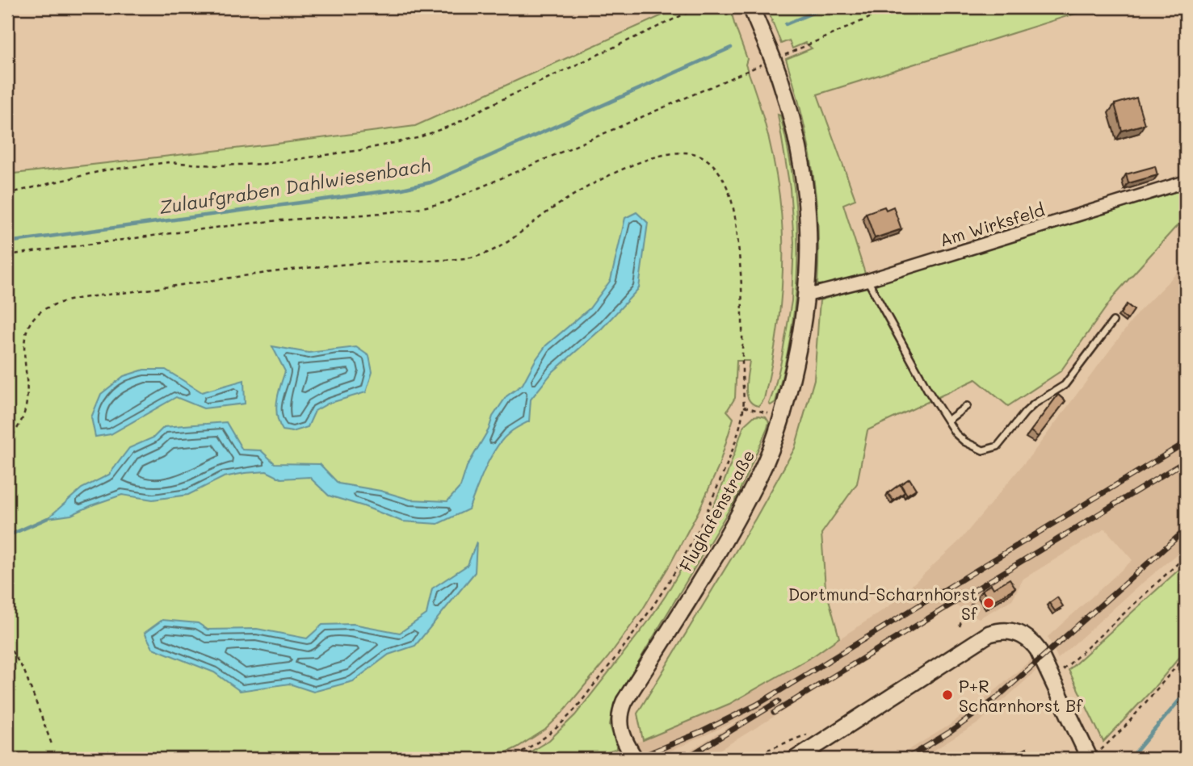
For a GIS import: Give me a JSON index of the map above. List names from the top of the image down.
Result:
{
  "streets": {
    "main road": ["Flughafenstraße"],
    "street": ["Am Wirksfeld"]
  },
  "crossings": [
    ["Am Wirksfeld", "Flughafenstraße"]
  ],
  "water": ["Zulaufgraben Dahlwiesenbach"],
  "places": ["Dortmund-Scharnhorst Sf", "P+R Scharnhorst Bf"]
}
